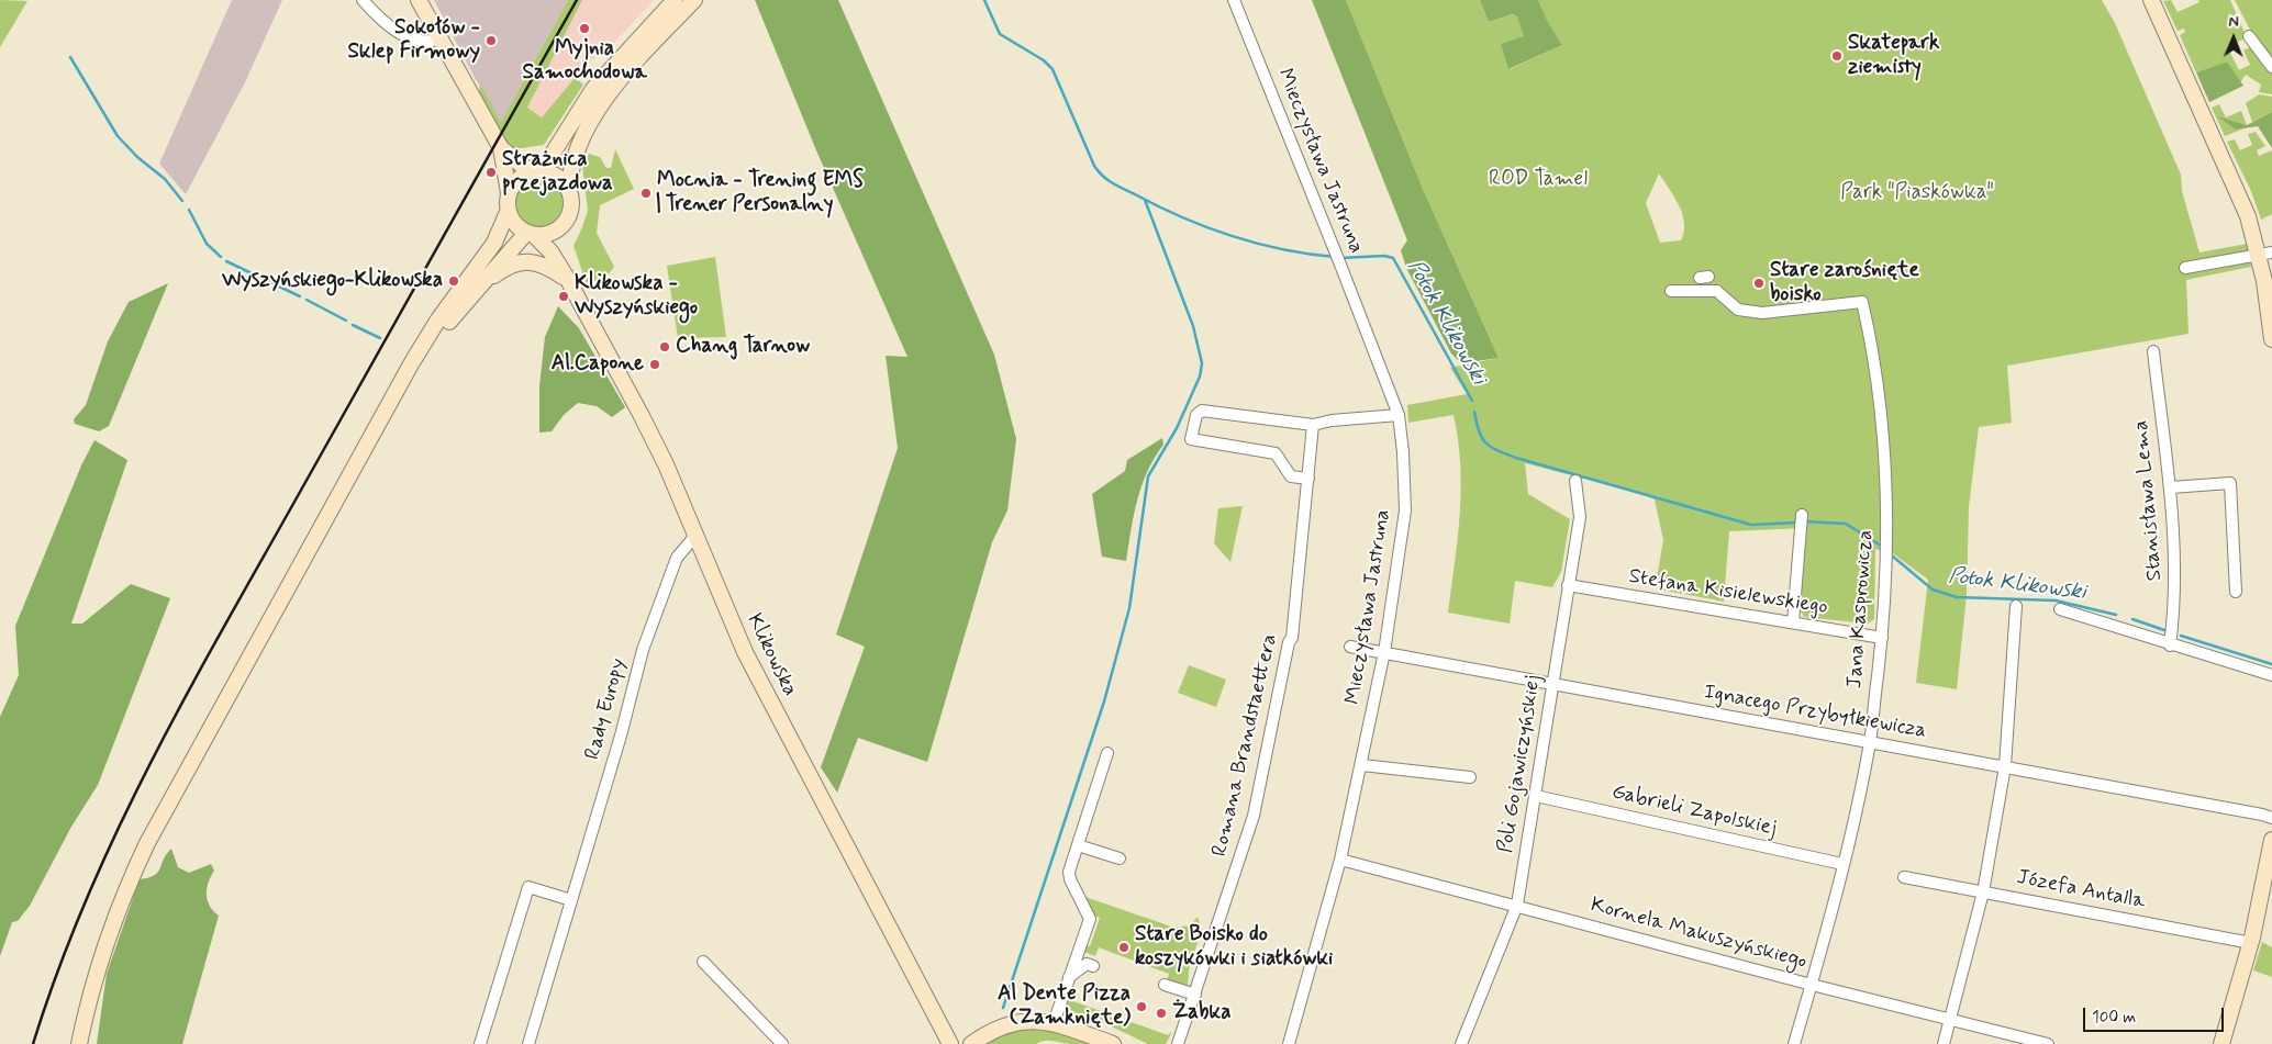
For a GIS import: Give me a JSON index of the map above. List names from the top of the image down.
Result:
{
  "streets": {
    "street": [
      "Mieczysława Jastruna",
      "Stanisława Lema",
      "Stefana Kisielewskiego",
      "Jana Kasprowicza",
      "Klikowska",
      "Rady Europy",
      "Ignacego Przybyłkiewicza",
      "Romana Brandstaettera",
      "Poli Gojawiczyńskiej",
      "Gabrieli Zapolskiej",
      "Józefa Antalla",
      "Kornela Makuszyńskiego"
    ]
  },
  "crossings": [
    ["Mieczysława Jastruna", "Ignacego Przybyłkiewicza"],
    ["Mieczysława Jastruna", "Kornela Makuszyńskiego"],
    ["Stefana Kisielewskiego", "Jana Kasprowicza"],
    ["Stefana Kisielewskiego", "Poli Gojawiczyńskiej"],
    ["Jana Kasprowicza", "Ignacego Przybyłkiewicza"],
    ["Jana Kasprowicza", "Gabrieli Zapolskiej"],
    ["Jana Kasprowicza", "Kornela Makuszyńskiego"],
    ["Klikowska", "Rady Europy"],
    ["Ignacego Przybyłkiewicza", "Poli Gojawiczyńskiej"],
    ["Poli Gojawiczyńskiej", "Gabrieli Zapolskiej"],
    ["Poli Gojawiczyńskiej", "Kornela Makuszyńskiego"]
  ],
  "water": ["Potok Klikowski"],
  "parks": ["ROD Tamel", "Park \"Piaskówka\""],
  "places": [
    "Myjnia Samochodowa",
    "Sokołów - Sklep Firmowy",
    "Skatepark ziemisty",
    "Strażnica przejazdowa",
    "Mocnia - Trening EMS | Trener Personalny",
    "Wyszyńskiego-Klikowska",
    "Stare zarośnięte boisko",
    "Klikowska - Wyszyńskiego",
    "Chang Tarnow",
    "Al.Capone",
    "Stare Boisko do koszykówki i siatkówki",
    "Al Dente Pizza (Zamknięte)",
    "Żabka"
  ],
  "scale_bar": "100 m",
  "north": "top"
}
